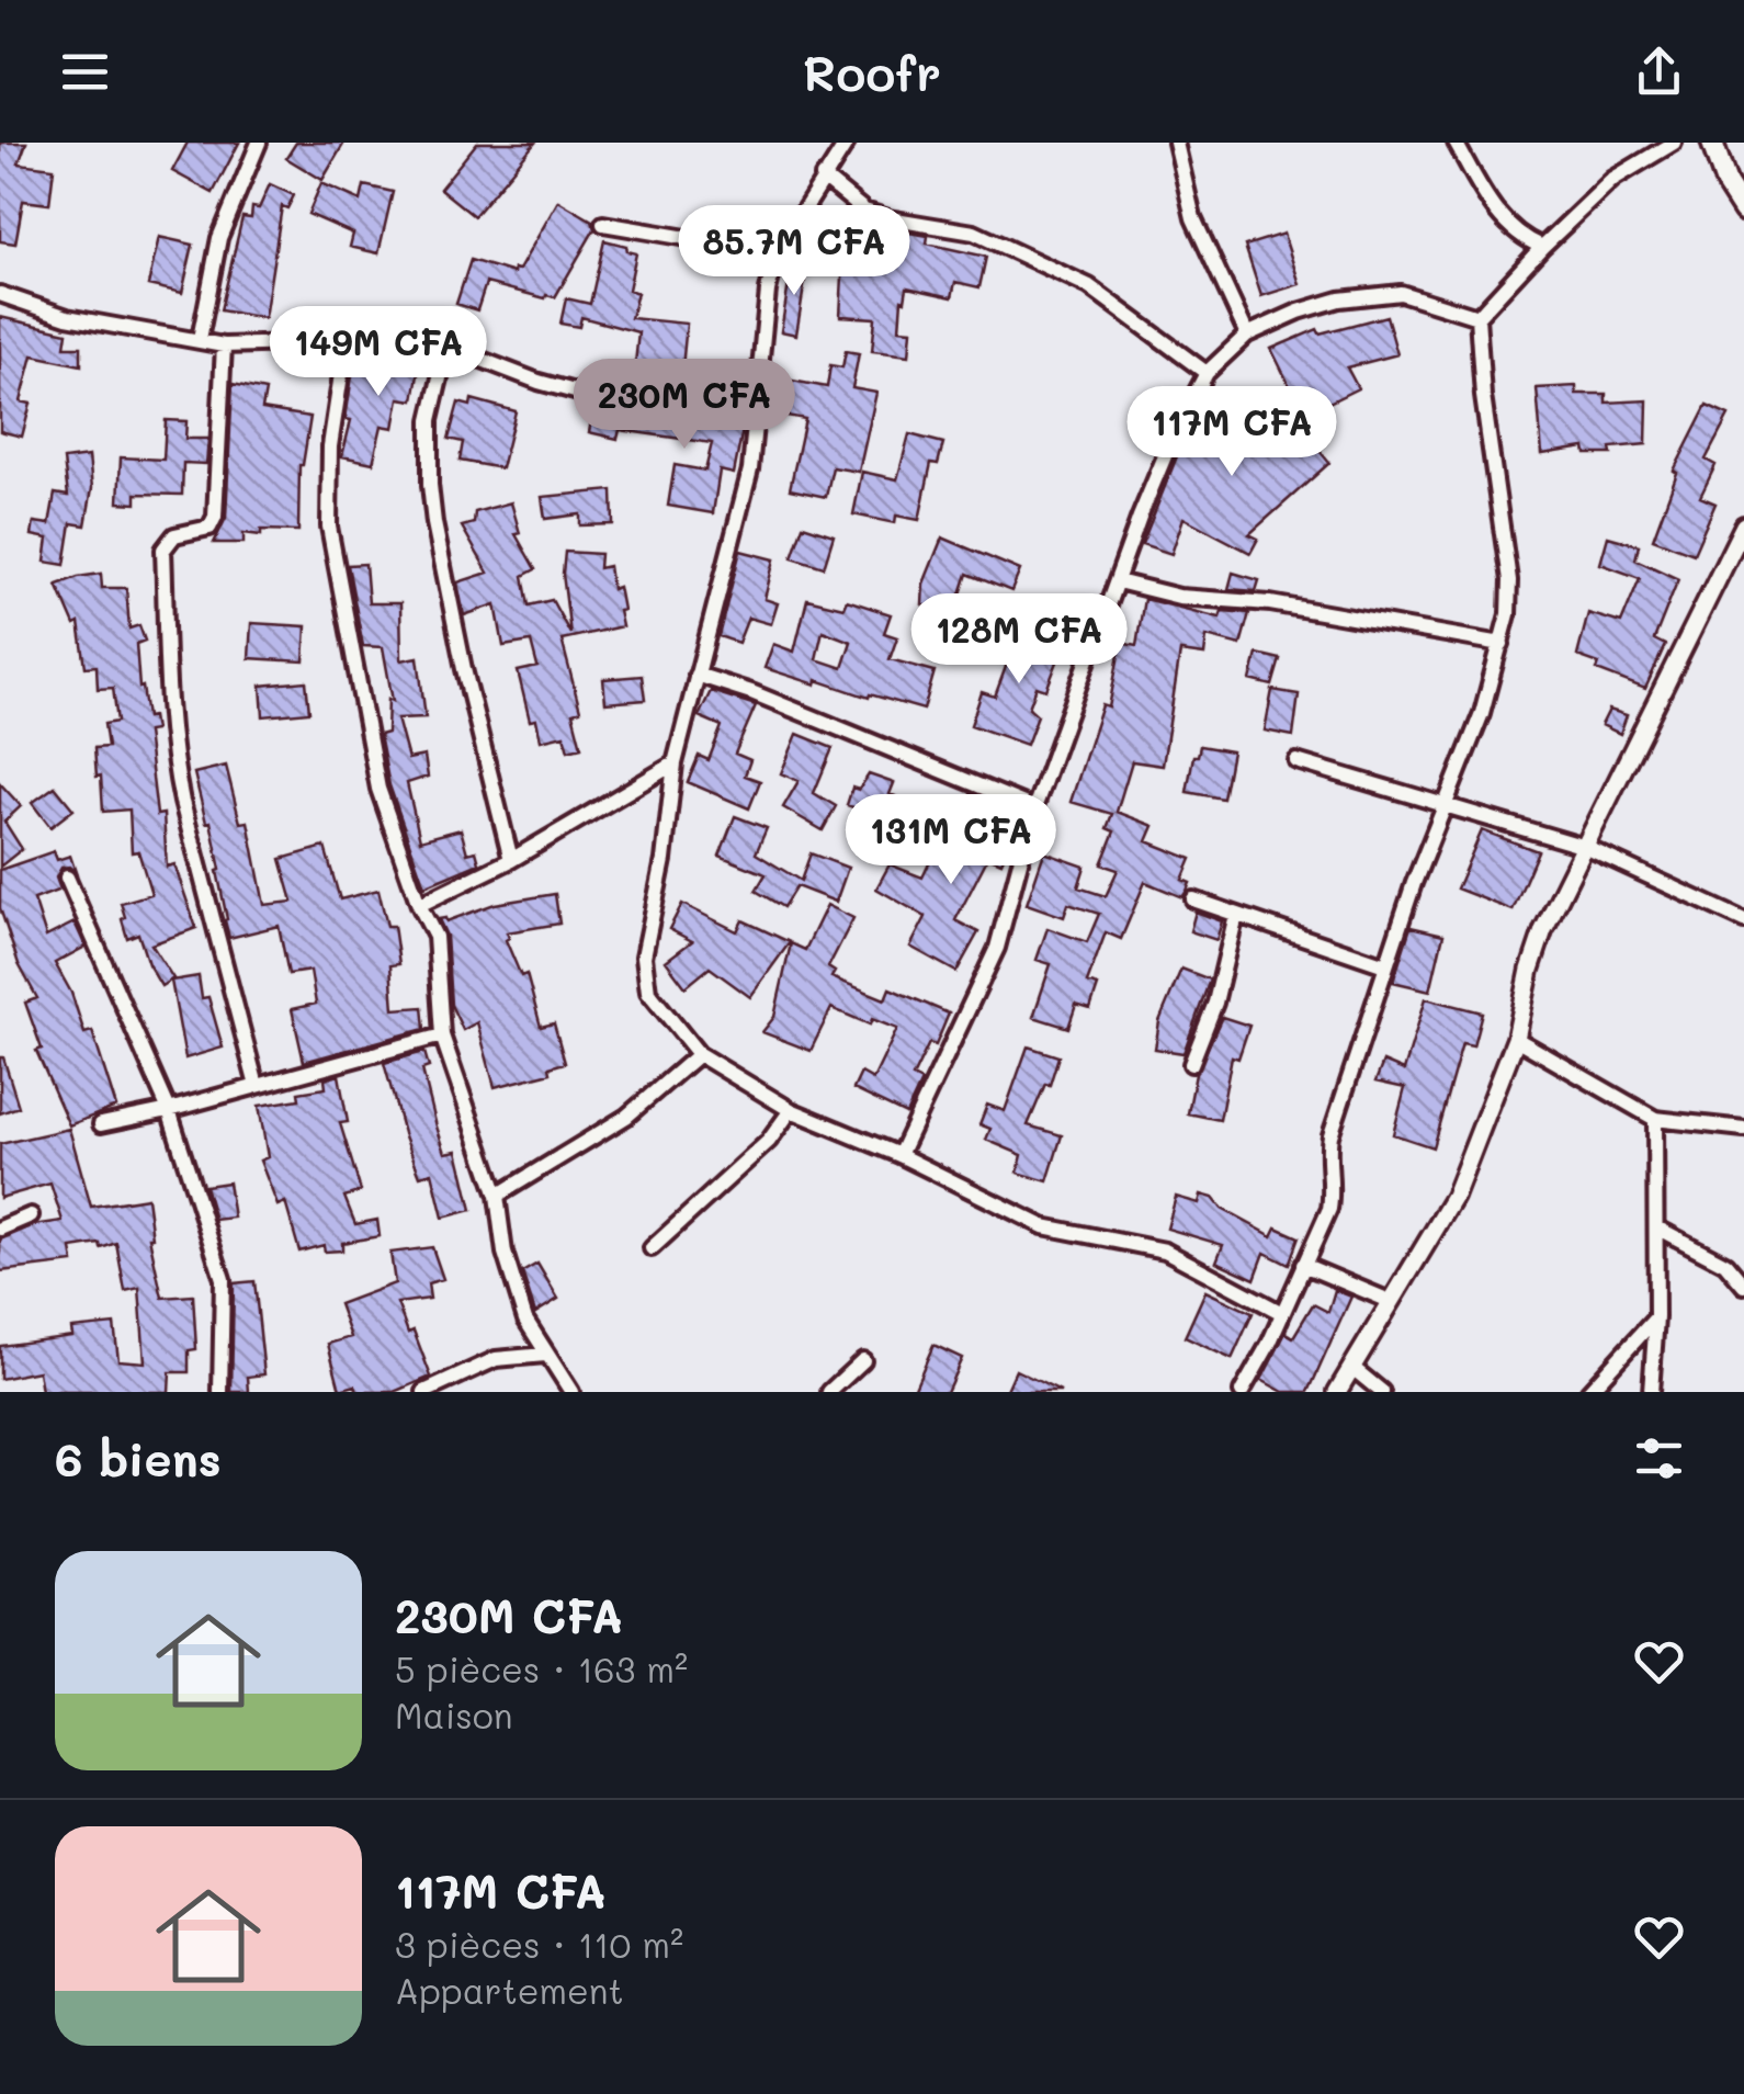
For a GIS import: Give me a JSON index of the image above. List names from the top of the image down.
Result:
{
  "page": {
    "header": "Roofr",
    "price": [
      "85.7M CFA",
      "149M CFA",
      "230M CFA",
      "117M CFA",
      "128M CFA",
      "131M CFA"
    ],
    "heading": "6 biens",
    "list": [
      {
        "name": "230M CFA",
        "note": "5 pièces · 163 m² · Maison"
      },
      {
        "name": "117M CFA",
        "note": "3 pièces · 110 m² · Appartement"
      }
    ]
  }
}
